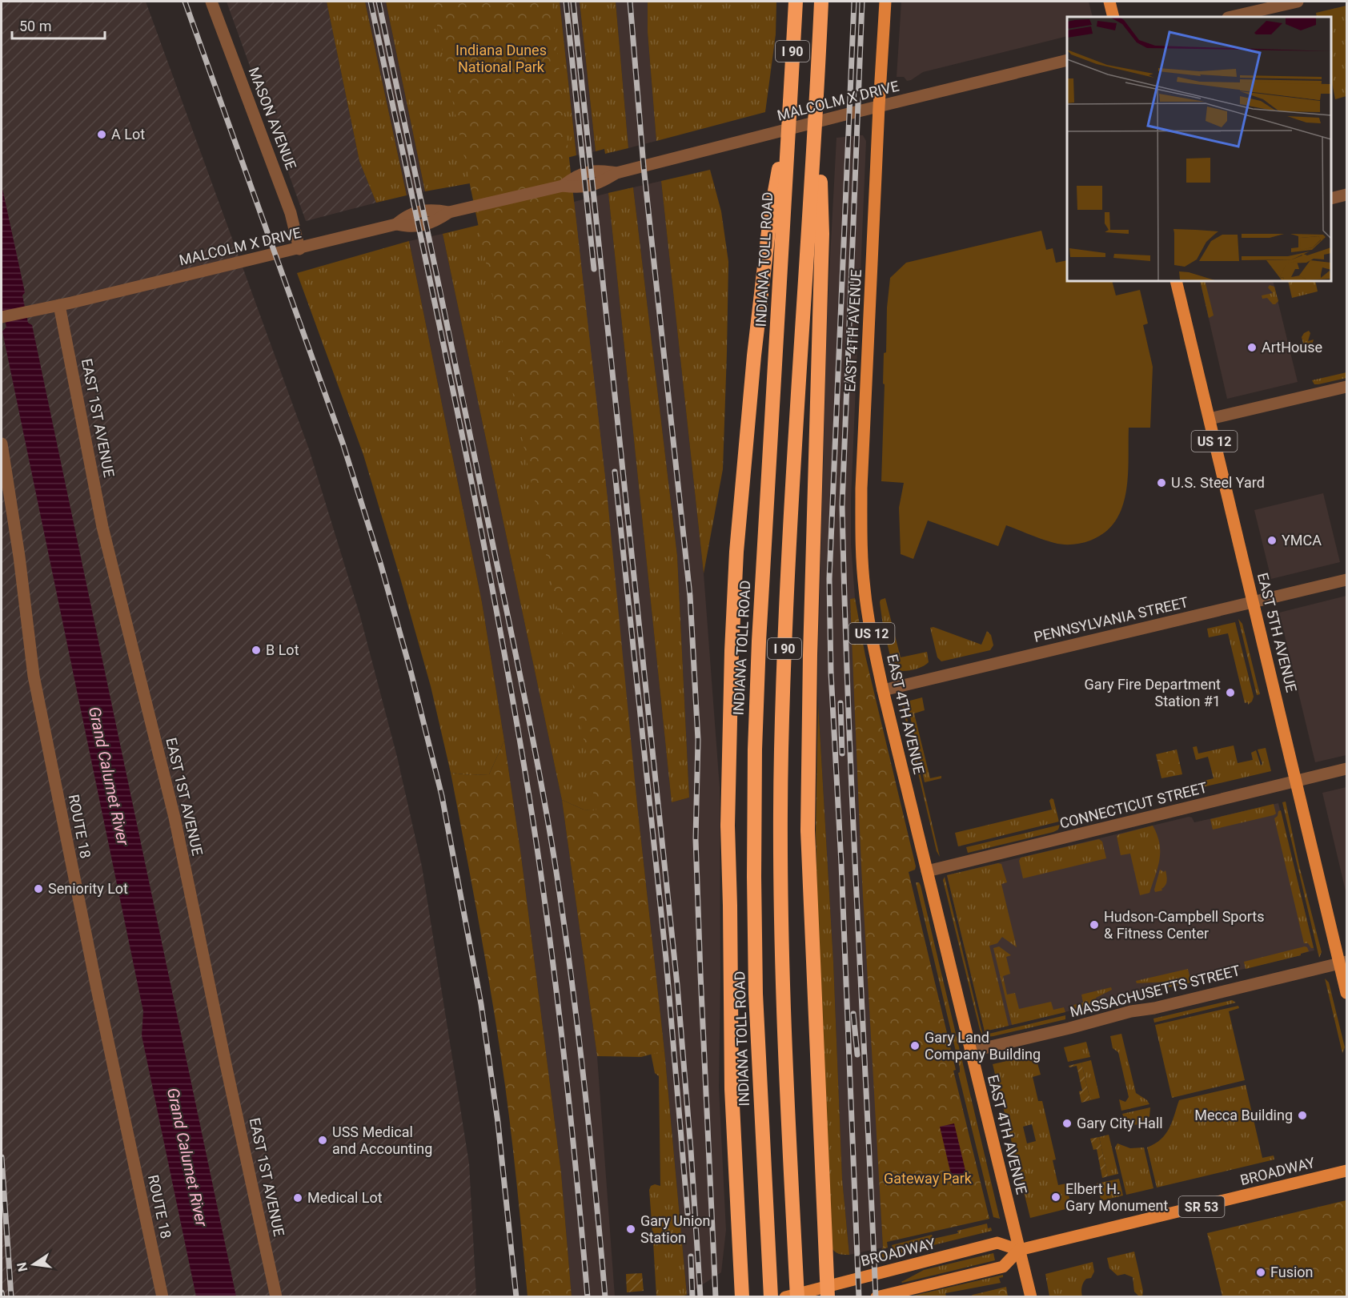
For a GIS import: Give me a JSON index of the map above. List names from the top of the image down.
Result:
{
  "streets": {
    "highway": ["I 90", "INDIANA TOLL ROAD"],
    "main road": [
      "EAST 4TH AVENUE",
      "US 12",
      "EAST 5TH AVENUE",
      "BROADWAY",
      "SR 53"
    ],
    "street": [
      "MALCOLM X DRIVE",
      "MASON AVENUE",
      "EAST 1ST AVENUE",
      "PENNSYLVANIA STREET",
      "CONNECTICUT STREET",
      "ROUTE 18",
      "MASSACHUSETTS STREET"
    ]
  },
  "crossings": [
    ["MALCOLM X DRIVE", "MASON AVENUE"],
    ["MALCOLM X DRIVE", "EAST 4TH AVENUE"],
    ["MALCOLM X DRIVE", "EAST 1ST AVENUE"],
    ["EAST 4TH AVENUE", "US 12"],
    ["EAST 4TH AVENUE", "PENNSYLVANIA STREET"],
    ["EAST 4TH AVENUE", "CONNECTICUT STREET"],
    ["EAST 4TH AVENUE", "MASSACHUSETTS STREET"],
    ["EAST 4TH AVENUE", "BROADWAY"],
    ["US 12", "BROADWAY"],
    ["PENNSYLVANIA STREET", "EAST 5TH AVENUE"],
    ["EAST 5TH AVENUE", "CONNECTICUT STREET"],
    ["EAST 5TH AVENUE", "MASSACHUSETTS STREET"]
  ],
  "water": ["Grand Calumet River"],
  "parks": ["Indiana Dunes National Park", "Gateway Park"],
  "places": [
    "A Lot",
    "ArtHouse",
    "U.S. Steel Yard",
    "YMCA",
    "B Lot",
    "Gary Fire Department Station #1",
    "Seniority Lot",
    "Hudson-Campbell Sports & Fitness Center",
    "Gary Land Company Building",
    "Mecca Building",
    "Gary City Hall",
    "USS Medical and Accounting",
    "Elbert H. Gary Monument",
    "Medical Lot",
    "Gary Union Station",
    "Fusion"
  ],
  "scale_bar": "50 m",
  "north": "left"
}
